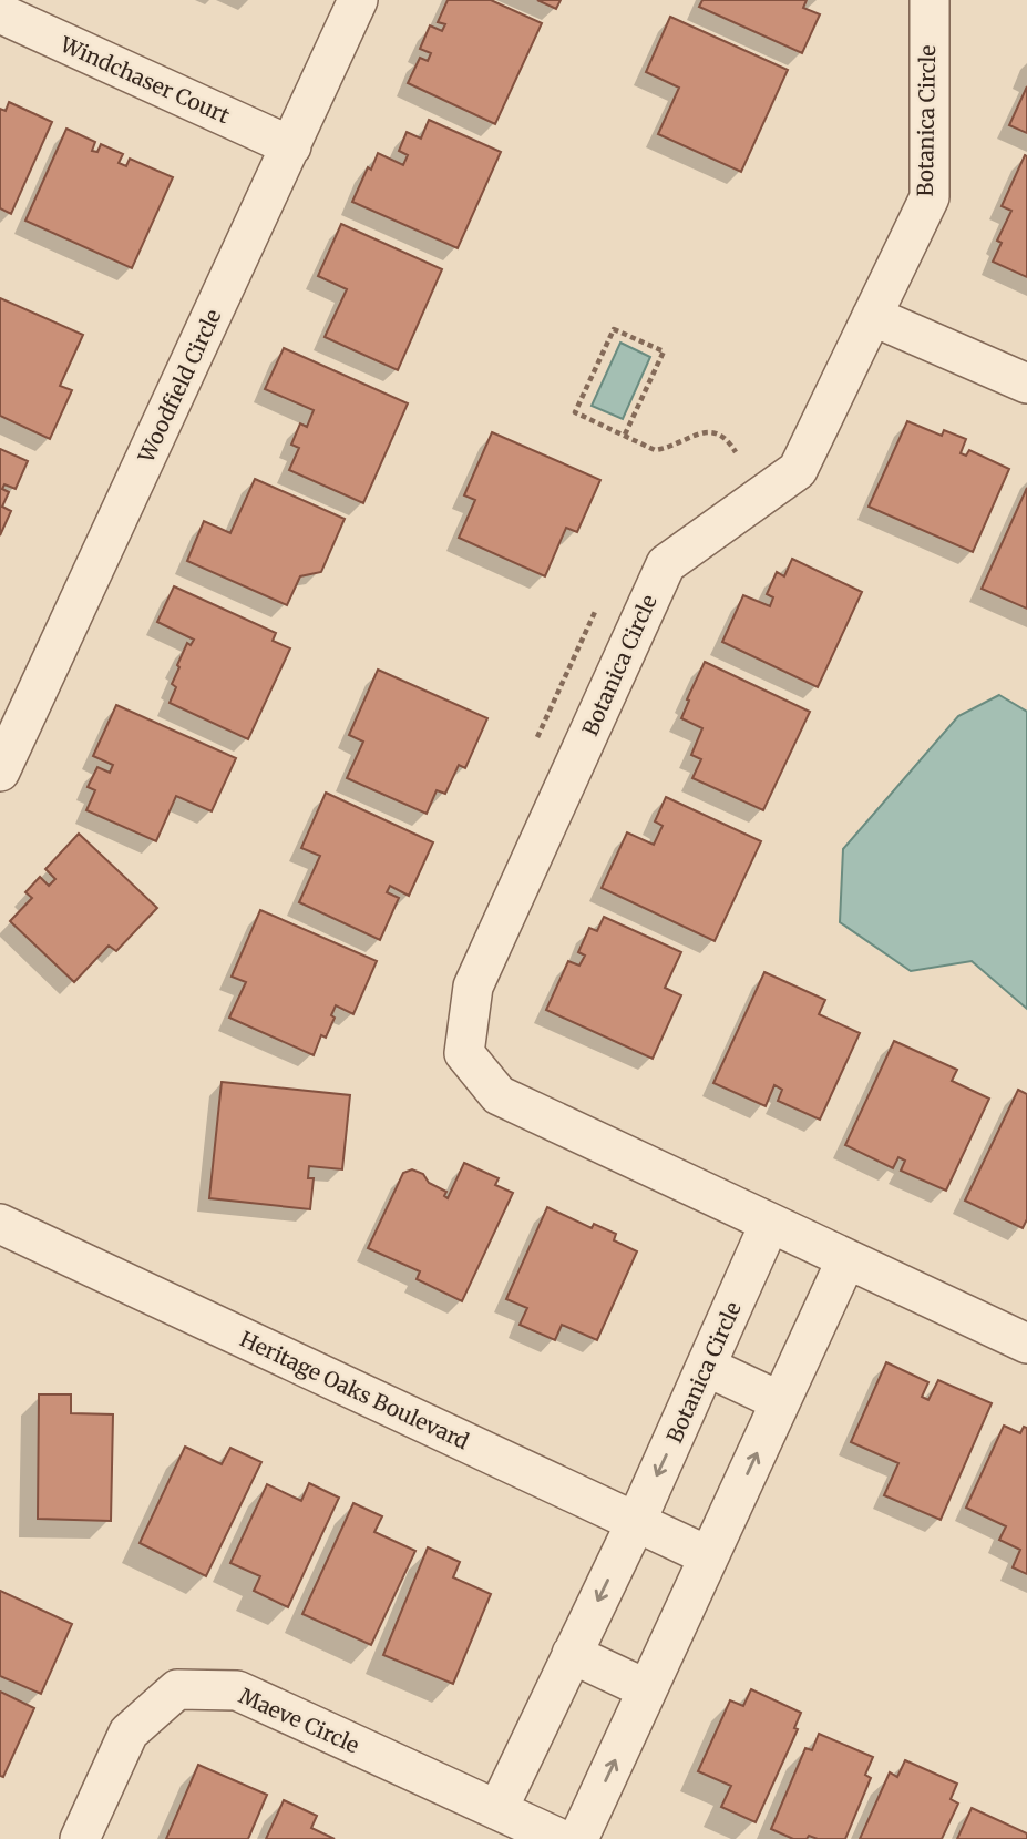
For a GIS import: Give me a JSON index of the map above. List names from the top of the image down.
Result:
{
  "streets": {
    "street": [
      "Windchaser Court",
      "Botanica Circle",
      "Woodfield Circle",
      "Heritage Oaks Boulevard",
      "Maeve Circle"
    ]
  },
  "crossings": [
    ["Windchaser Court", "Woodfield Circle"],
    ["Botanica Circle", "Heritage Oaks Boulevard"]
  ]
}
